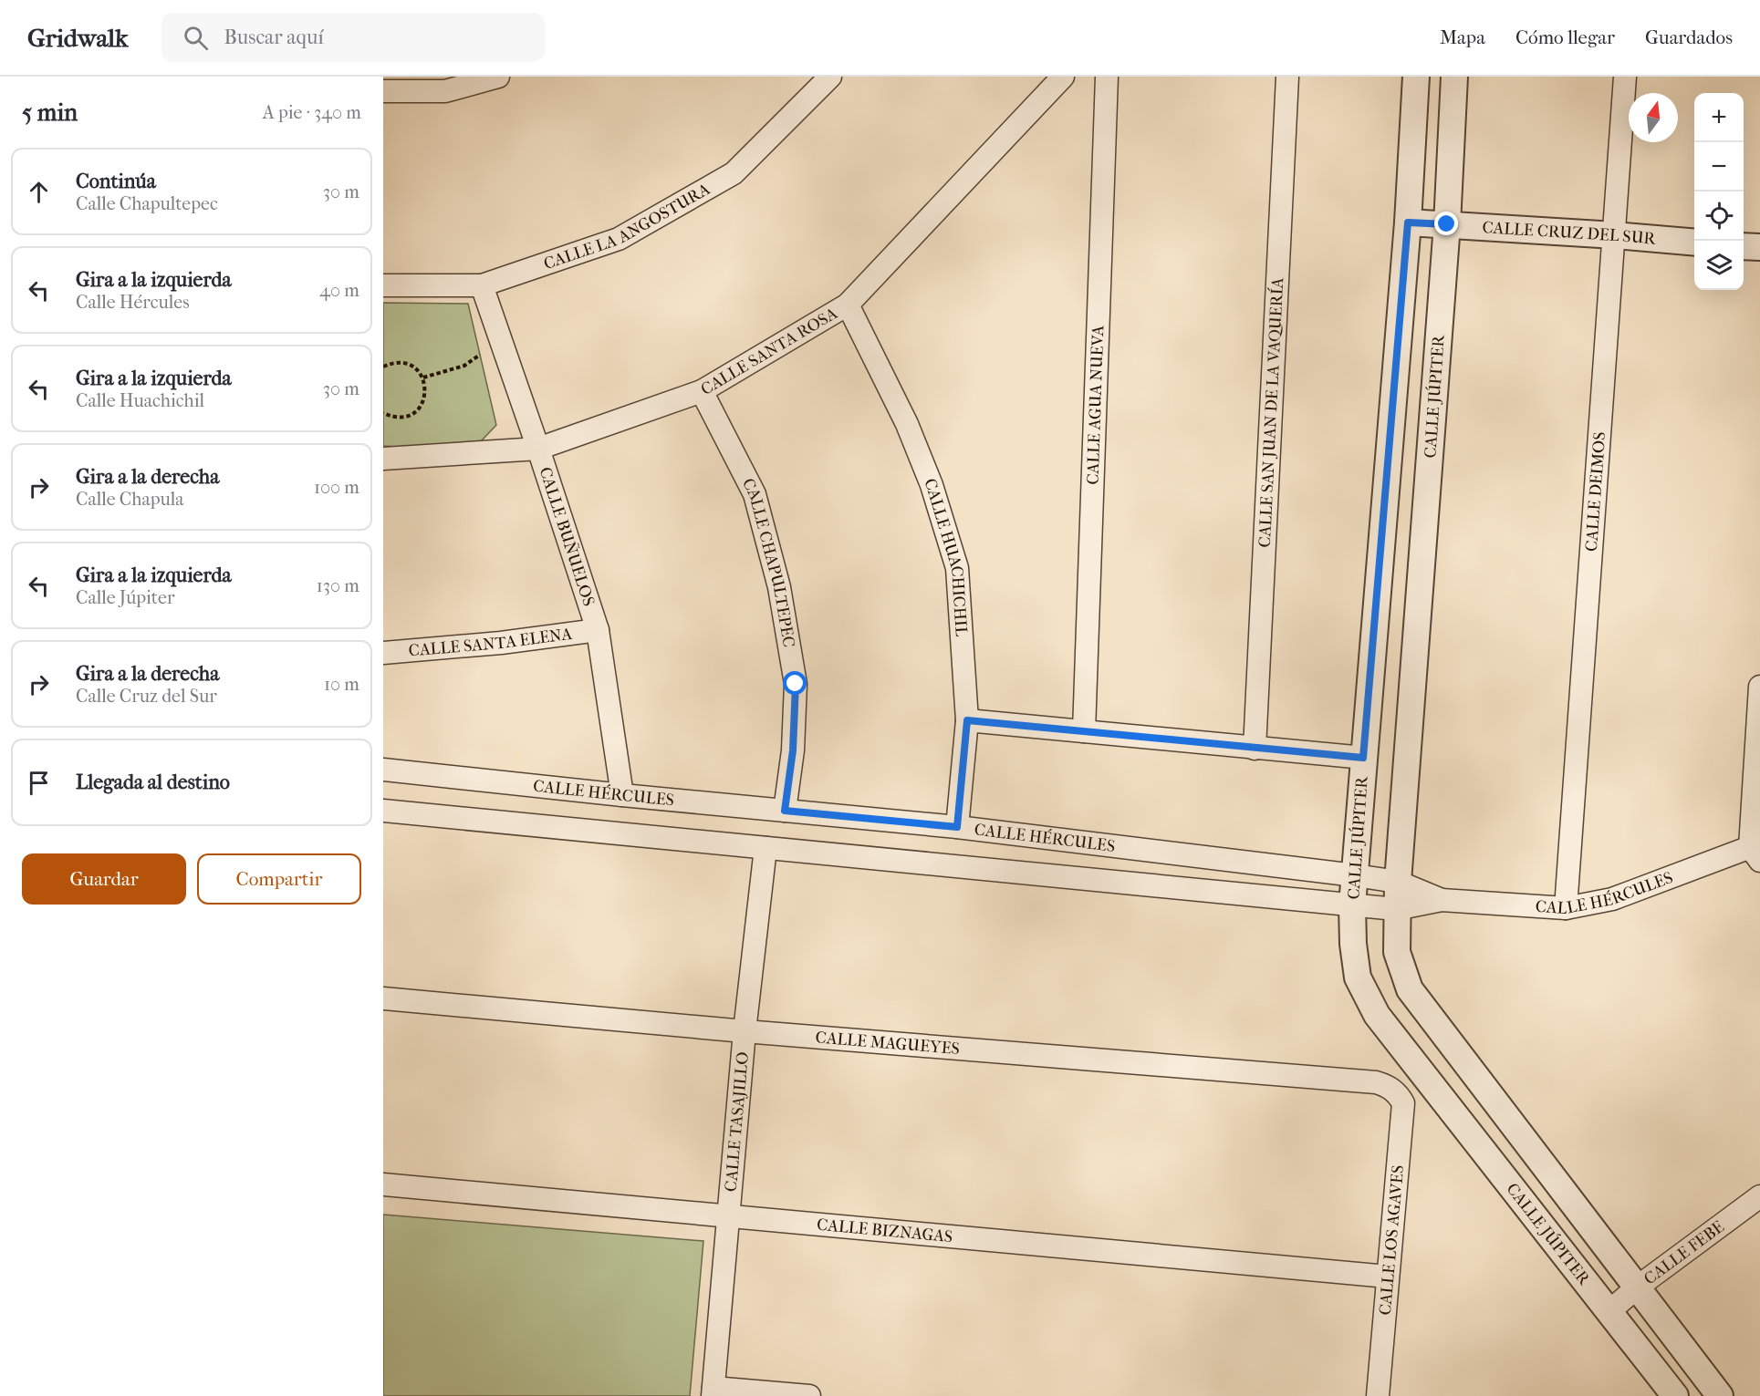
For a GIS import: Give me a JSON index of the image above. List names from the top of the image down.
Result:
{
  "streets": {
    "street": [
      "CALLE LA ANGOSTURA",
      "CALLE CRUZ DEL SUR",
      "CALLE SANTA ROSA",
      "CALLE JÚPITER",
      "CALLE AGUA NUEVA",
      "CALLE SAN JUAN DE LA VAQUERÍA",
      "CALLE DEIMOS",
      "CALLE BUÑUELOS",
      "CALLE HUACHICHIL",
      "CALLE CHAPULTEPEC",
      "CALLE SANTA ELENA",
      "CALLE HÉRCULES",
      "CALLE MAGUEYES",
      "CALLE TASAJILLO",
      "CALLE BIZNAGAS",
      "CALLE LOS AGAVES",
      "CALLE FEBE"
    ]
  },
  "crossings": [
    ["CALLE LA ANGOSTURA", "CALLE BUÑUELOS"],
    ["CALLE CRUZ DEL SUR", "CALLE JÚPITER"],
    ["CALLE CRUZ DEL SUR", "CALLE DEIMOS"],
    ["CALLE SANTA ROSA", "CALLE BUÑUELOS"],
    ["CALLE SANTA ROSA", "CALLE HUACHICHIL"],
    ["CALLE SANTA ROSA", "CALLE CHAPULTEPEC"],
    ["CALLE JÚPITER", "CALLE HÉRCULES"],
    ["CALLE JÚPITER", "CALLE FEBE"],
    ["CALLE DEIMOS", "CALLE HÉRCULES"],
    ["CALLE BUÑUELOS", "CALLE SANTA ELENA"],
    ["CALLE BUÑUELOS", "CALLE HÉRCULES"],
    ["CALLE HUACHICHIL", "CALLE HÉRCULES"],
    ["CALLE CHAPULTEPEC", "CALLE HÉRCULES"],
    ["CALLE HÉRCULES", "CALLE TASAJILLO"],
    ["CALLE MAGUEYES", "CALLE TASAJILLO"],
    ["CALLE MAGUEYES", "CALLE LOS AGAVES"],
    ["CALLE TASAJILLO", "CALLE BIZNAGAS"],
    ["CALLE BIZNAGAS", "CALLE LOS AGAVES"]
  ],
  "north": "top",
  "page": {
    "header": "Gridwalk",
    "search": "Buscar aquí",
    "nav": ["Mapa", "Cómo llegar", "Guardados"],
    "heading": ["5 min", "A pie · 340 m"],
    "map_buttons": ["+", "−"],
    "list": [
      ["Continúa", "Calle Chapultepec", "30 m"],
      ["Gira a la izquierda", "Calle Hércules", "40 m"],
      ["Gira a la izquierda", "Calle Huachichil", "30 m"],
      ["Gira a la derecha", "Calle Chapula", "100 m"],
      ["Gira a la izquierda", "Calle Júpiter", "130 m"],
      ["Gira a la derecha", "Calle Cruz del Sur", "10 m"],
      "Llegada al destino"
    ],
    "buttons": ["Guardar", "Compartir"]
  }
}
